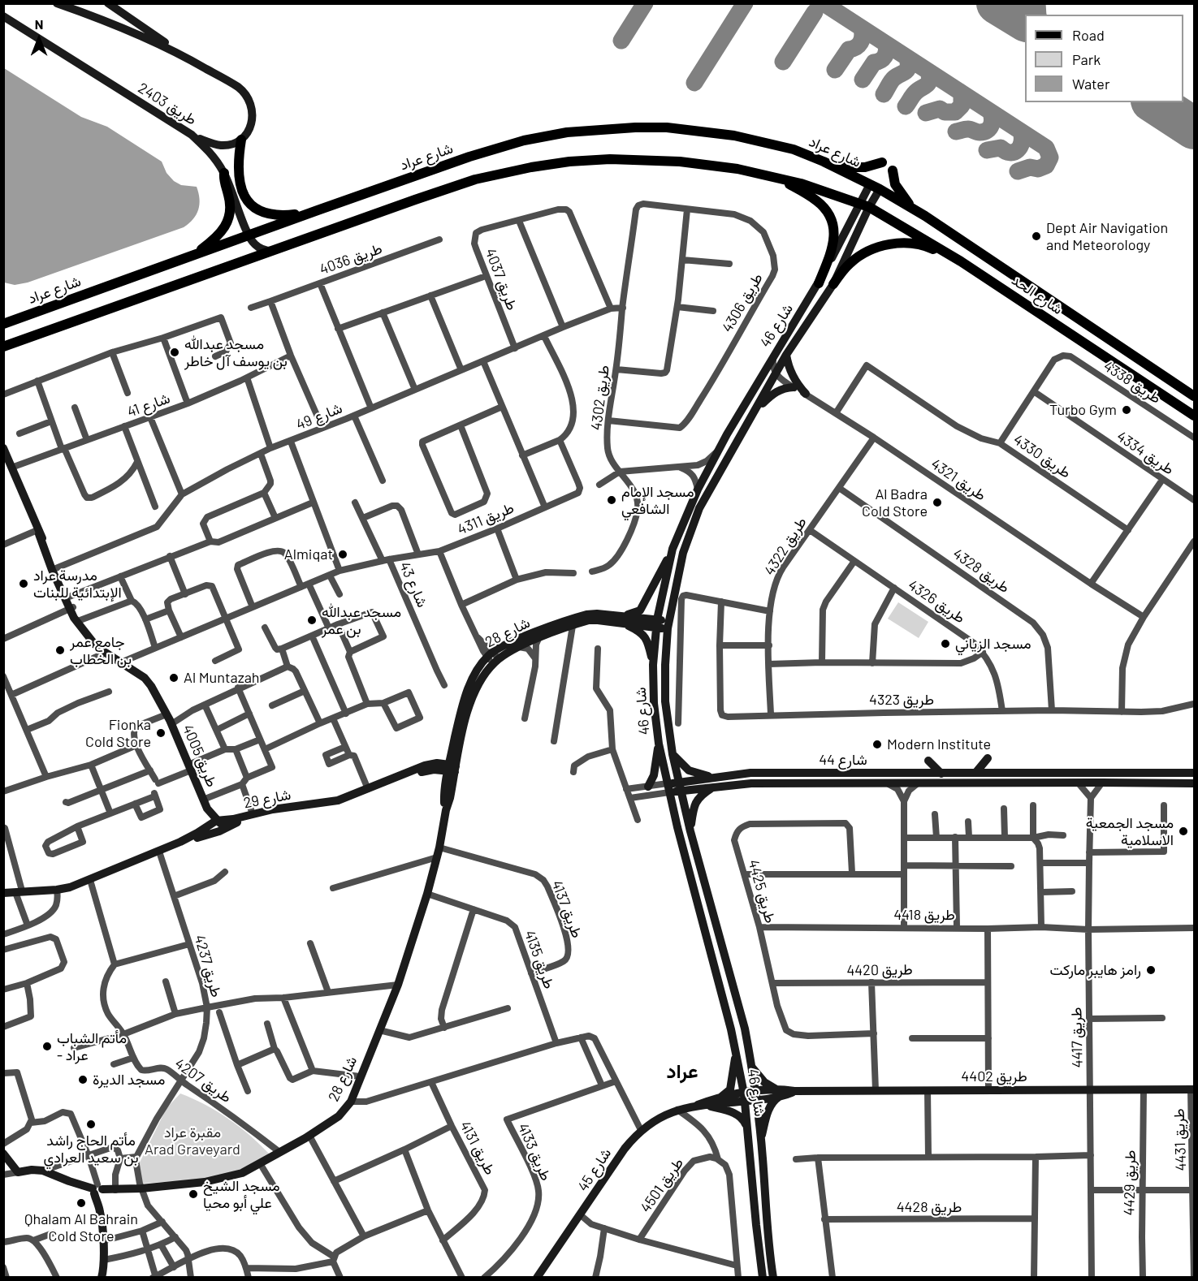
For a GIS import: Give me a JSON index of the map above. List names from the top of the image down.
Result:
{
  "streets": {
    "main road": [
      "طريق 2403",
      "شارع عراد",
      "شارع الحد",
      "شارع 46",
      "شارع 28",
      "طريق 4005",
      "شارع 44",
      "شارع 29",
      "طريق 4402",
      "شارع 45"
    ],
    "street": [
      "طريق 4036",
      "طريق 4037",
      "طريق 4306",
      "طريق 4338",
      "طريق 4302",
      "شارع 41",
      "شارع 49",
      "طريق 4334",
      "طريق 4330",
      "طريق 4321",
      "طريق 4311",
      "طريق 4322",
      "طريق 4328",
      "شارع 43",
      "طريق 4326",
      "طريق 4323",
      "طريق 4425",
      "طريق 4137",
      "طريق 4418",
      "طريق 4135",
      "طريق 4237",
      "طريق 4420",
      "طريق 4417",
      "طريق 4207",
      "طريق 4431",
      "طريق 4131",
      "طريق 4133",
      "طريق 4429",
      "طريق 4501",
      "طريق 4428"
    ]
  },
  "crossings": [
    ["طريق 2403", "شارع عراد"],
    ["شارع عراد", "شارع الحد"],
    ["شارع عراد", "شارع 46"],
    ["طريق 4037", "شارع 49"],
    ["شارع الحد", "شارع 46"],
    ["طريق 4306", "طريق 4302"],
    ["شارع 46", "طريق 4321"],
    ["شارع 46", "شارع 28"],
    ["شارع 46", "شارع 44"],
    ["شارع 46", "طريق 4402"],
    ["شارع 46", "شارع 45"],
    ["طريق 4338", "طريق 4330"],
    ["طريق 4302", "شارع 49"],
    ["طريق 4302", "طريق 4311"],
    ["شارع 41", "طريق 4005"],
    ["شارع 49", "طريق 4005"],
    ["طريق 4334", "طريق 4330"],
    ["طريق 4321", "طريق 4322"],
    ["طريق 4311", "شارع 43"],
    ["طريق 4322", "طريق 4328"],
    ["طريق 4322", "طريق 4326"],
    ["طريق 4322", "طريق 4323"],
    ["طريق 4328", "طريق 4323"],
    ["شارع 43", "طريق 4005"],
    ["طريق 4326", "طريق 4323"],
    ["شارع 28", "شارع 29"],
    ["شارع 28", "طريق 4137"],
    ["شارع 28", "طريق 4135"],
    ["شارع 28", "طريق 4207"],
    ["طريق 4005", "شارع 29"],
    ["شارع 29", "طريق 4237"],
    ["طريق 4425", "طريق 4418"],
    ["طريق 4425", "طريق 4420"],
    ["طريق 4137", "طريق 4135"],
    ["طريق 4418", "طريق 4417"],
    ["طريق 4237", "طريق 4207"],
    ["طريق 4417", "طريق 4402"],
    ["طريق 4402", "طريق 4431"],
    ["طريق 4402", "شارع 45"],
    ["طريق 4402", "طريق 4429"]
  ],
  "districts": ["عراد"],
  "parks": ["مقبرة عراد Arad Graveyard"],
  "places": [
    "Dept Air Navigation and Meteorology",
    "مسجد عبدالله بن يوسف آل خاطر",
    "Turbo Gym",
    "مسجد الإمام الشافعي",
    "Al Badra Cold Store",
    "Almiqat",
    "مدرسة عراد الإبتدائية للبنات",
    "مسجد عبدالله بن عمر",
    "مسجد الزياني",
    "جامع عمر بن الخطاب",
    "Al Muntazah",
    "Fionka Cold Store",
    "Modern Institute",
    "مسجد الجمعية الاسلامية",
    "رامز هايبر ماركت",
    "مأتم الشباب - عراد",
    "مسجد الديرة",
    "مأتم الحاج راشد بن سعيد العرادي",
    "مسجد الشيخ علي أبو محيا",
    "Qhalam Al Bahrain Cold Store"
  ],
  "legend": ["Road", "Park", "Water"],
  "north": "top"
}
